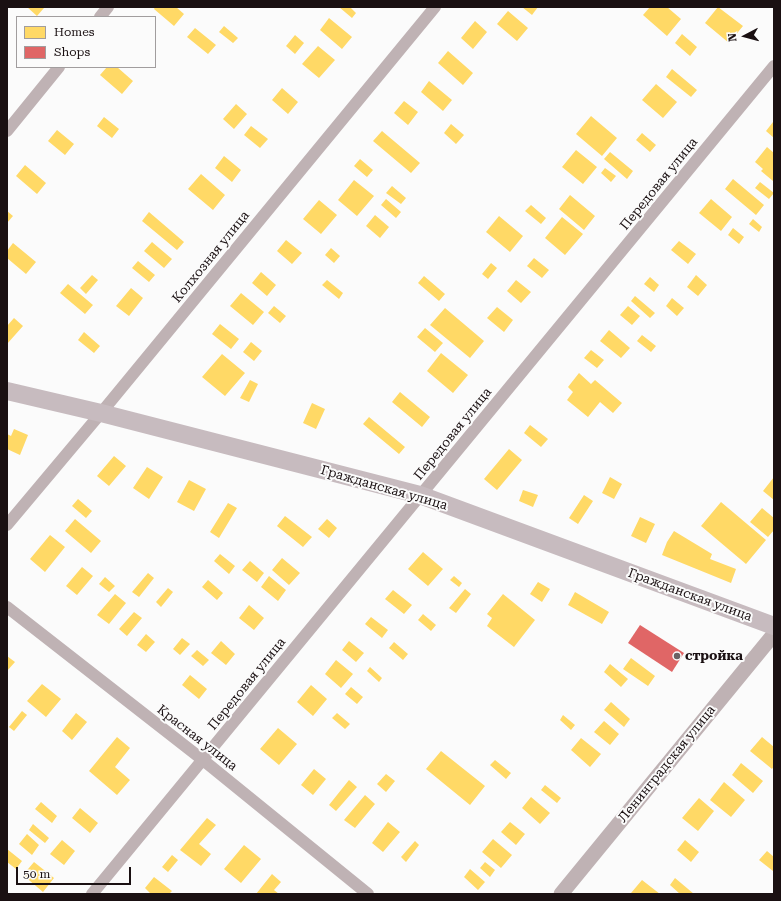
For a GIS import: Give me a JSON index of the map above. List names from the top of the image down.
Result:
{
  "streets": {
    "main road": ["Гражданская улица"],
    "street": [
      "Передовая улица",
      "Колхозная улица",
      "Красная улица",
      "Ленинградская улица"
    ]
  },
  "crossings": [
    ["Передовая улица", "Гражданская улица"],
    ["Передовая улица", "Красная улица"],
    ["Колхозная улица", "Гражданская улица"]
  ],
  "places": ["стройка"],
  "legend": ["Homes", "Shops"],
  "scale_bar": "50 m",
  "north": "left"
}
